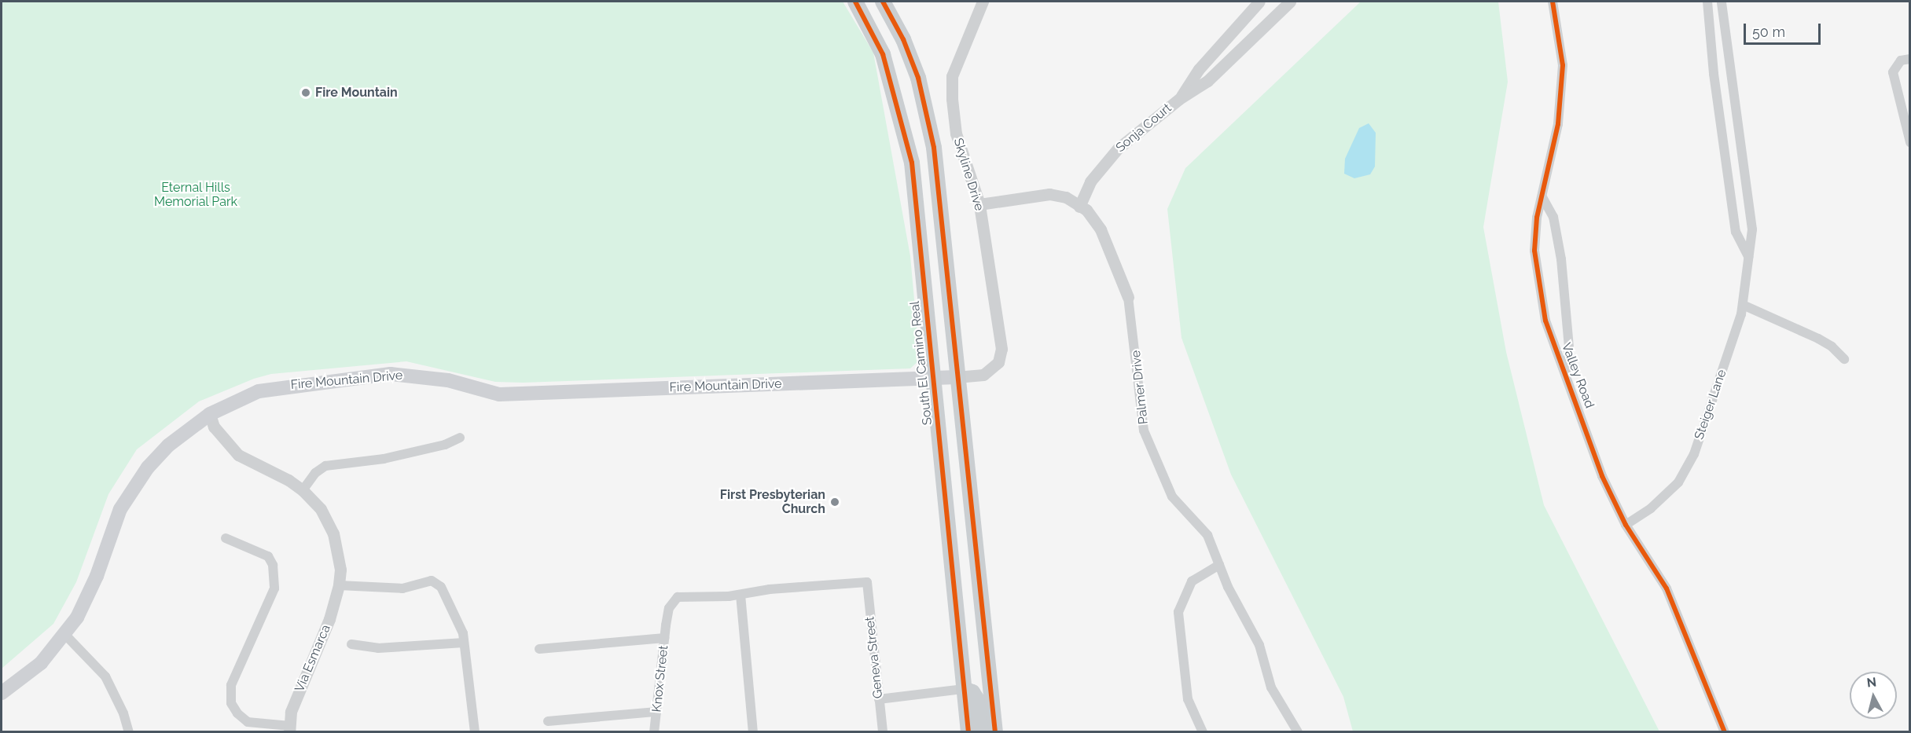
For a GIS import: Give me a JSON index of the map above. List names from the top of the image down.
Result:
{
  "streets": {
    "main road": ["South El Camino Real", "Fire Mountain Drive"],
    "street": [
      "Sonja Court",
      "Skyline Drive",
      "Valley Road",
      "Palmer Drive",
      "Steiger Lane",
      "Geneva Street",
      "Via Esmarca",
      "Knox Street"
    ]
  },
  "crossings": [
    ["Sonja Court", "Palmer Drive"],
    ["Skyline Drive", "Fire Mountain Drive"],
    ["Skyline Drive", "Palmer Drive"],
    ["South El Camino Real", "Fire Mountain Drive"],
    ["Valley Road", "Steiger Lane"],
    ["Fire Mountain Drive", "Via Esmarca"],
    ["Geneva Street", "Knox Street"]
  ],
  "parks": ["Eternal Hills Memorial Park"],
  "places": ["Fire Mountain", "First Presbyterian Church"],
  "scale_bar": "50 m",
  "north": "top"
}
